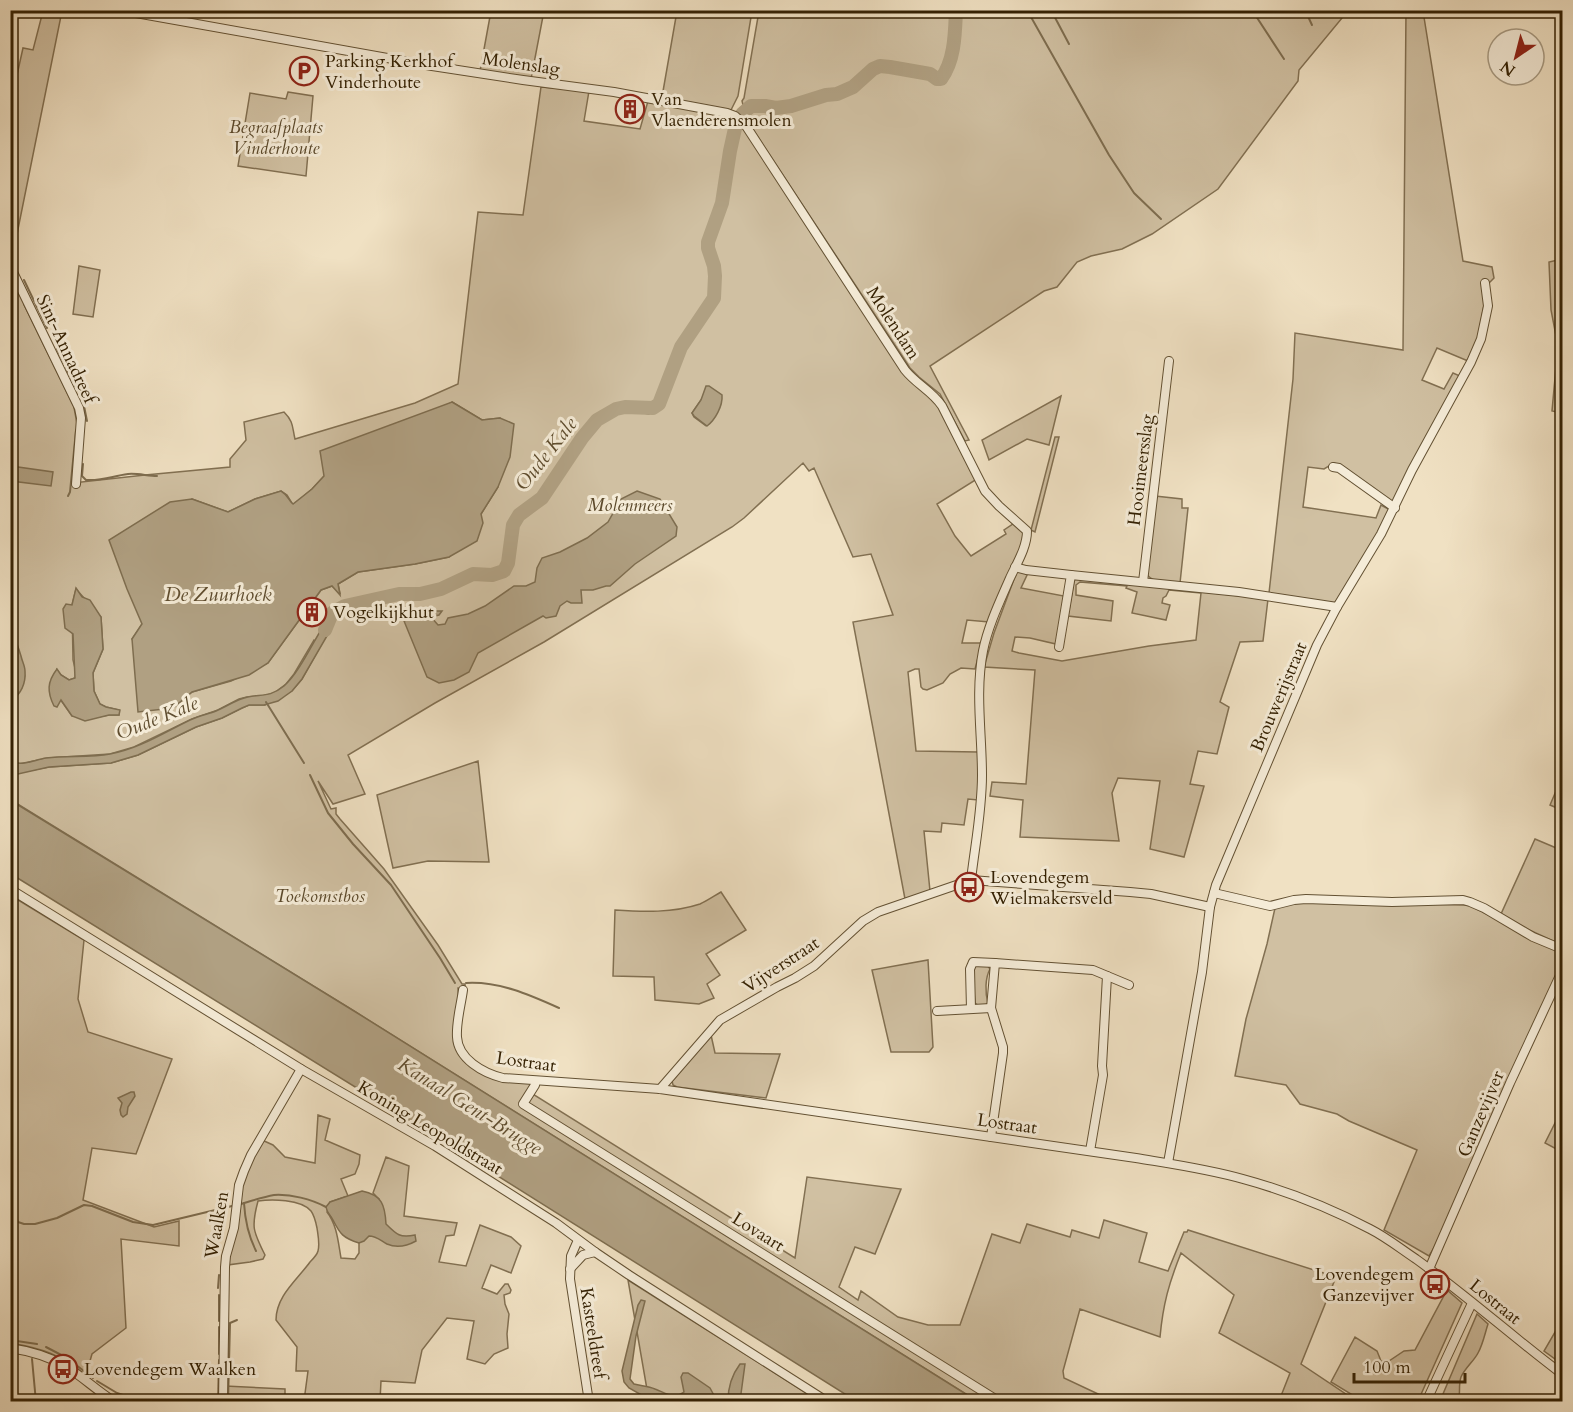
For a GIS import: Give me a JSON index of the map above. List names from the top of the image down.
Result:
{
  "streets": {
    "street": [
      "Molenslag",
      "Molendam",
      "Sint-Annadreef",
      "Hooimeersslag",
      "Brouwerijstraat",
      "Vijverstraat",
      "Lostraat",
      "Ganzevijver",
      "Koning Leopoldstraat",
      "Waalken",
      "Lovaart",
      "Kasteeldreef"
    ]
  },
  "crossings": [
    ["Molenslag", "Molendam"],
    ["Brouwerijstraat", "Lostraat"],
    ["Vijverstraat", "Lostraat"],
    ["Lostraat", "Ganzevijver"],
    ["Lostraat", "Lovaart"],
    ["Koning Leopoldstraat", "Waalken"],
    ["Koning Leopoldstraat", "Kasteeldreef"]
  ],
  "water": ["Oude Kale", "De Zuurhoek", "Kanaal Gent-Brugge"],
  "parks": ["Begraafplaats Vinderhoute", "Molenmeers", "Toekomstbos"],
  "places": {
    "parking": ["Parking Kerkhof Vinderhoute"],
    "building": ["Van Vlaenderensmolen", "Vogelkijkhut"],
    "bus stop": ["Lovendegem Wielmakersveld", "Lovendegem Ganzevijver", "Lovendegem Waalken"]
  },
  "scale_bar": "100 m",
  "north": "bottom left"
}
